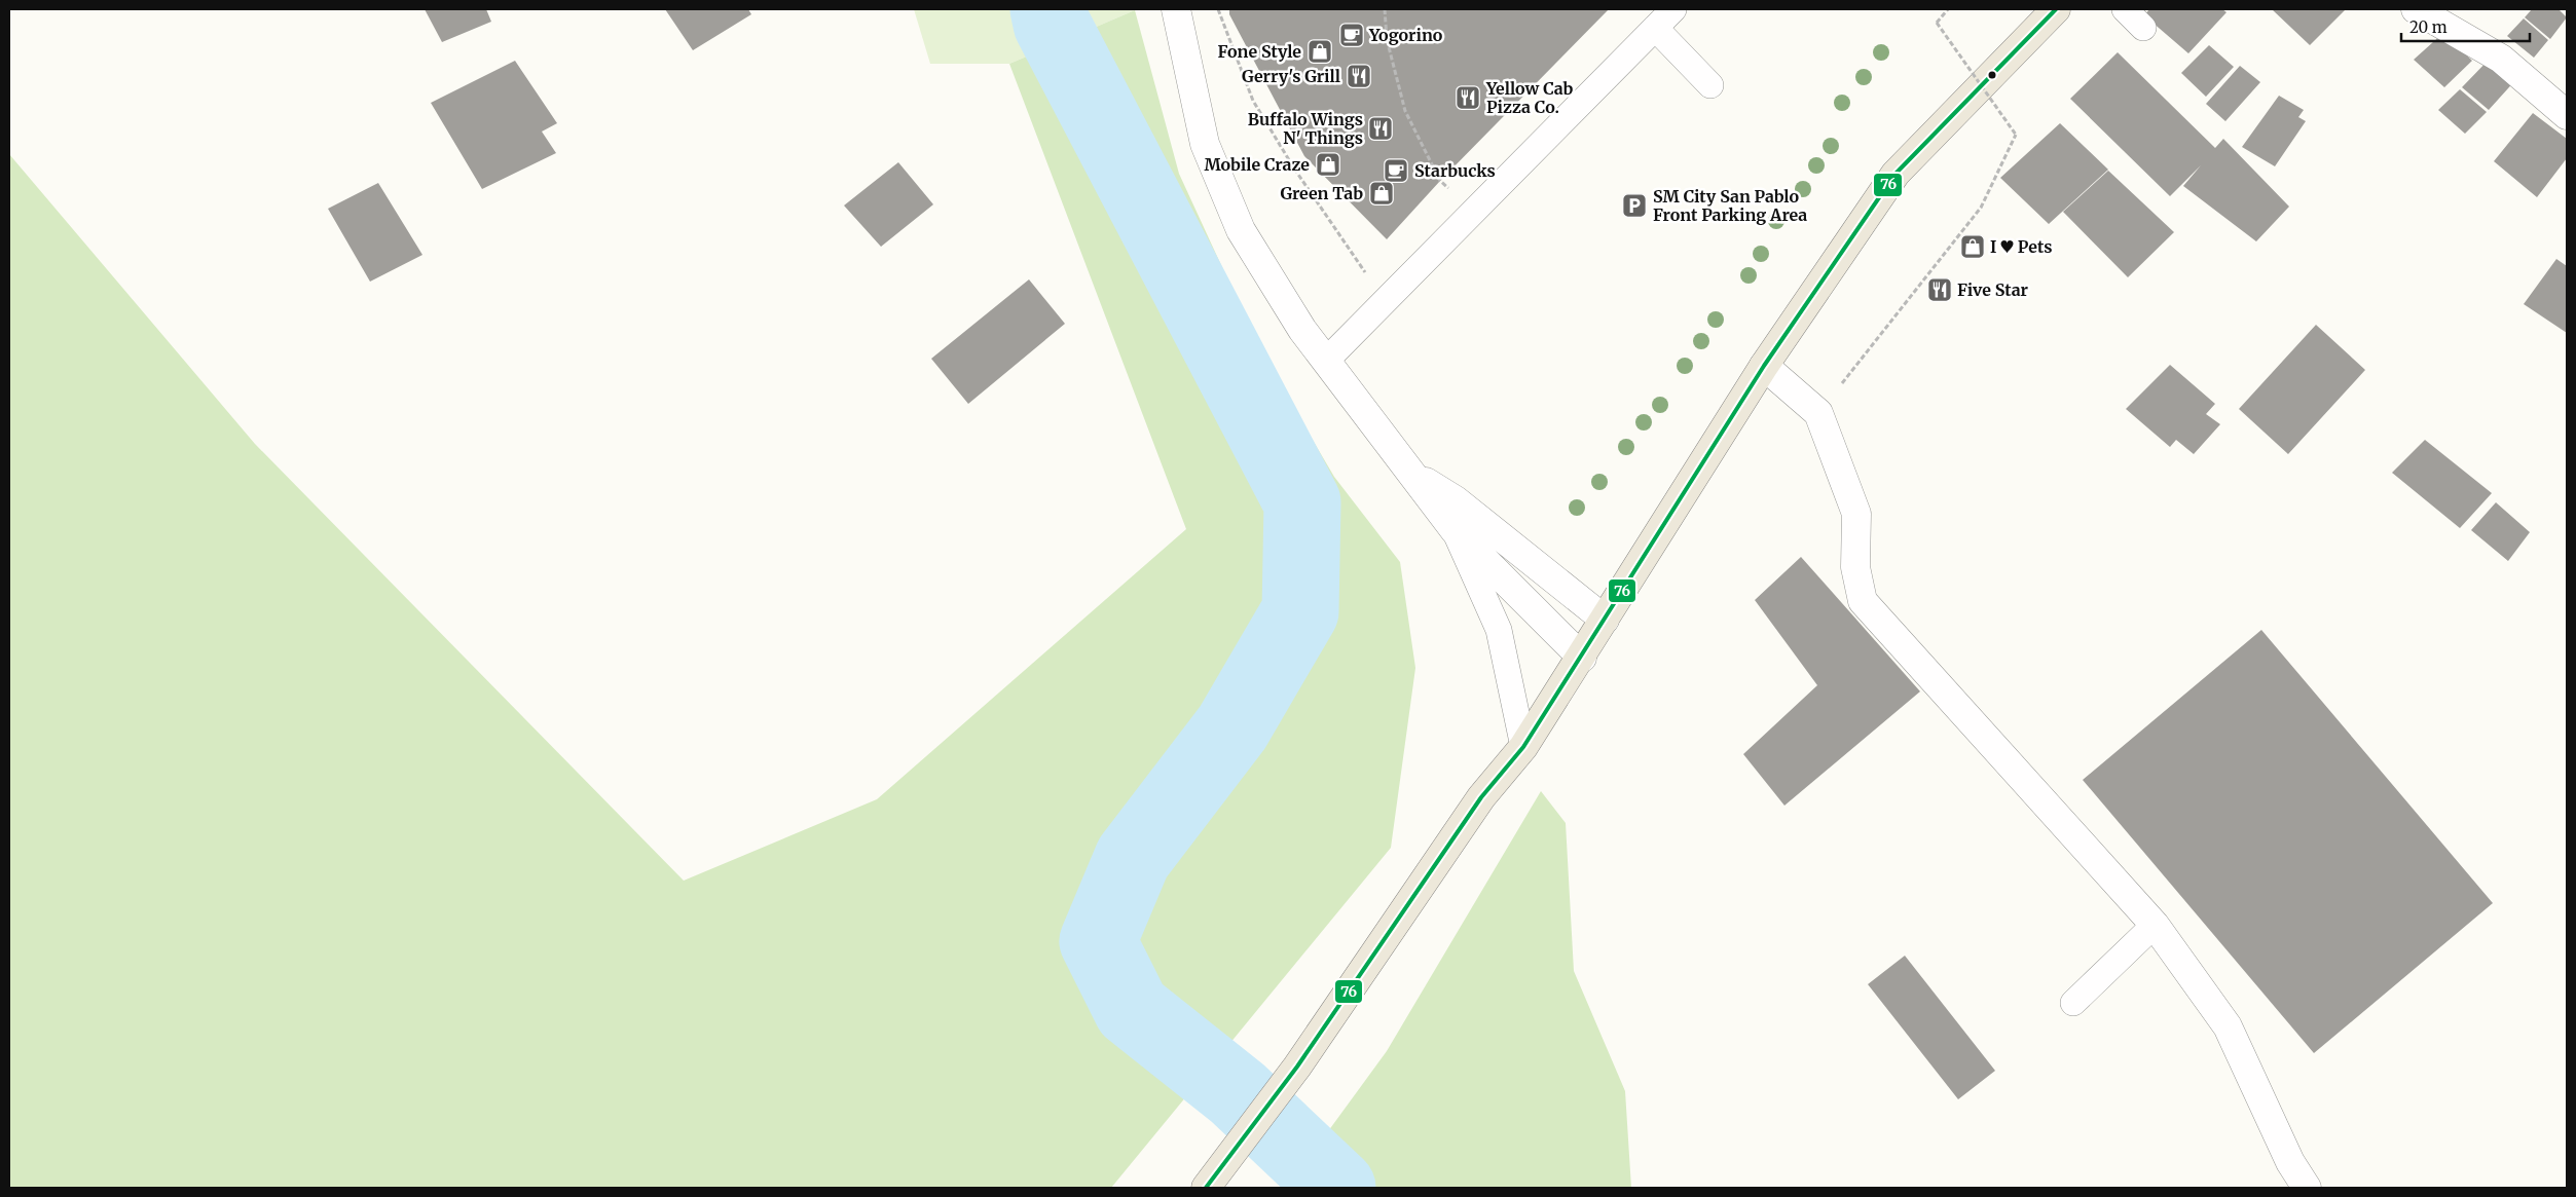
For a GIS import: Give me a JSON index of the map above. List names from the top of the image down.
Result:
{
  "places": {
    "cafe": ["Yogorino", "Starbucks"],
    "shop": [
      "Fone Style",
      "Mobile Craze",
      "Green Tab",
      "I ♥ Pets"
    ],
    "restaurant": [
      "Gerry's Grill",
      "Yellow Cab Pizza Co.",
      "Buffalo Wings N' Things",
      "Five Star"
    ],
    "parking": ["SM City San Pablo Front Parking Area"]
  },
  "lines": ["transit line 76"],
  "scale_bar": "20 m"
}
